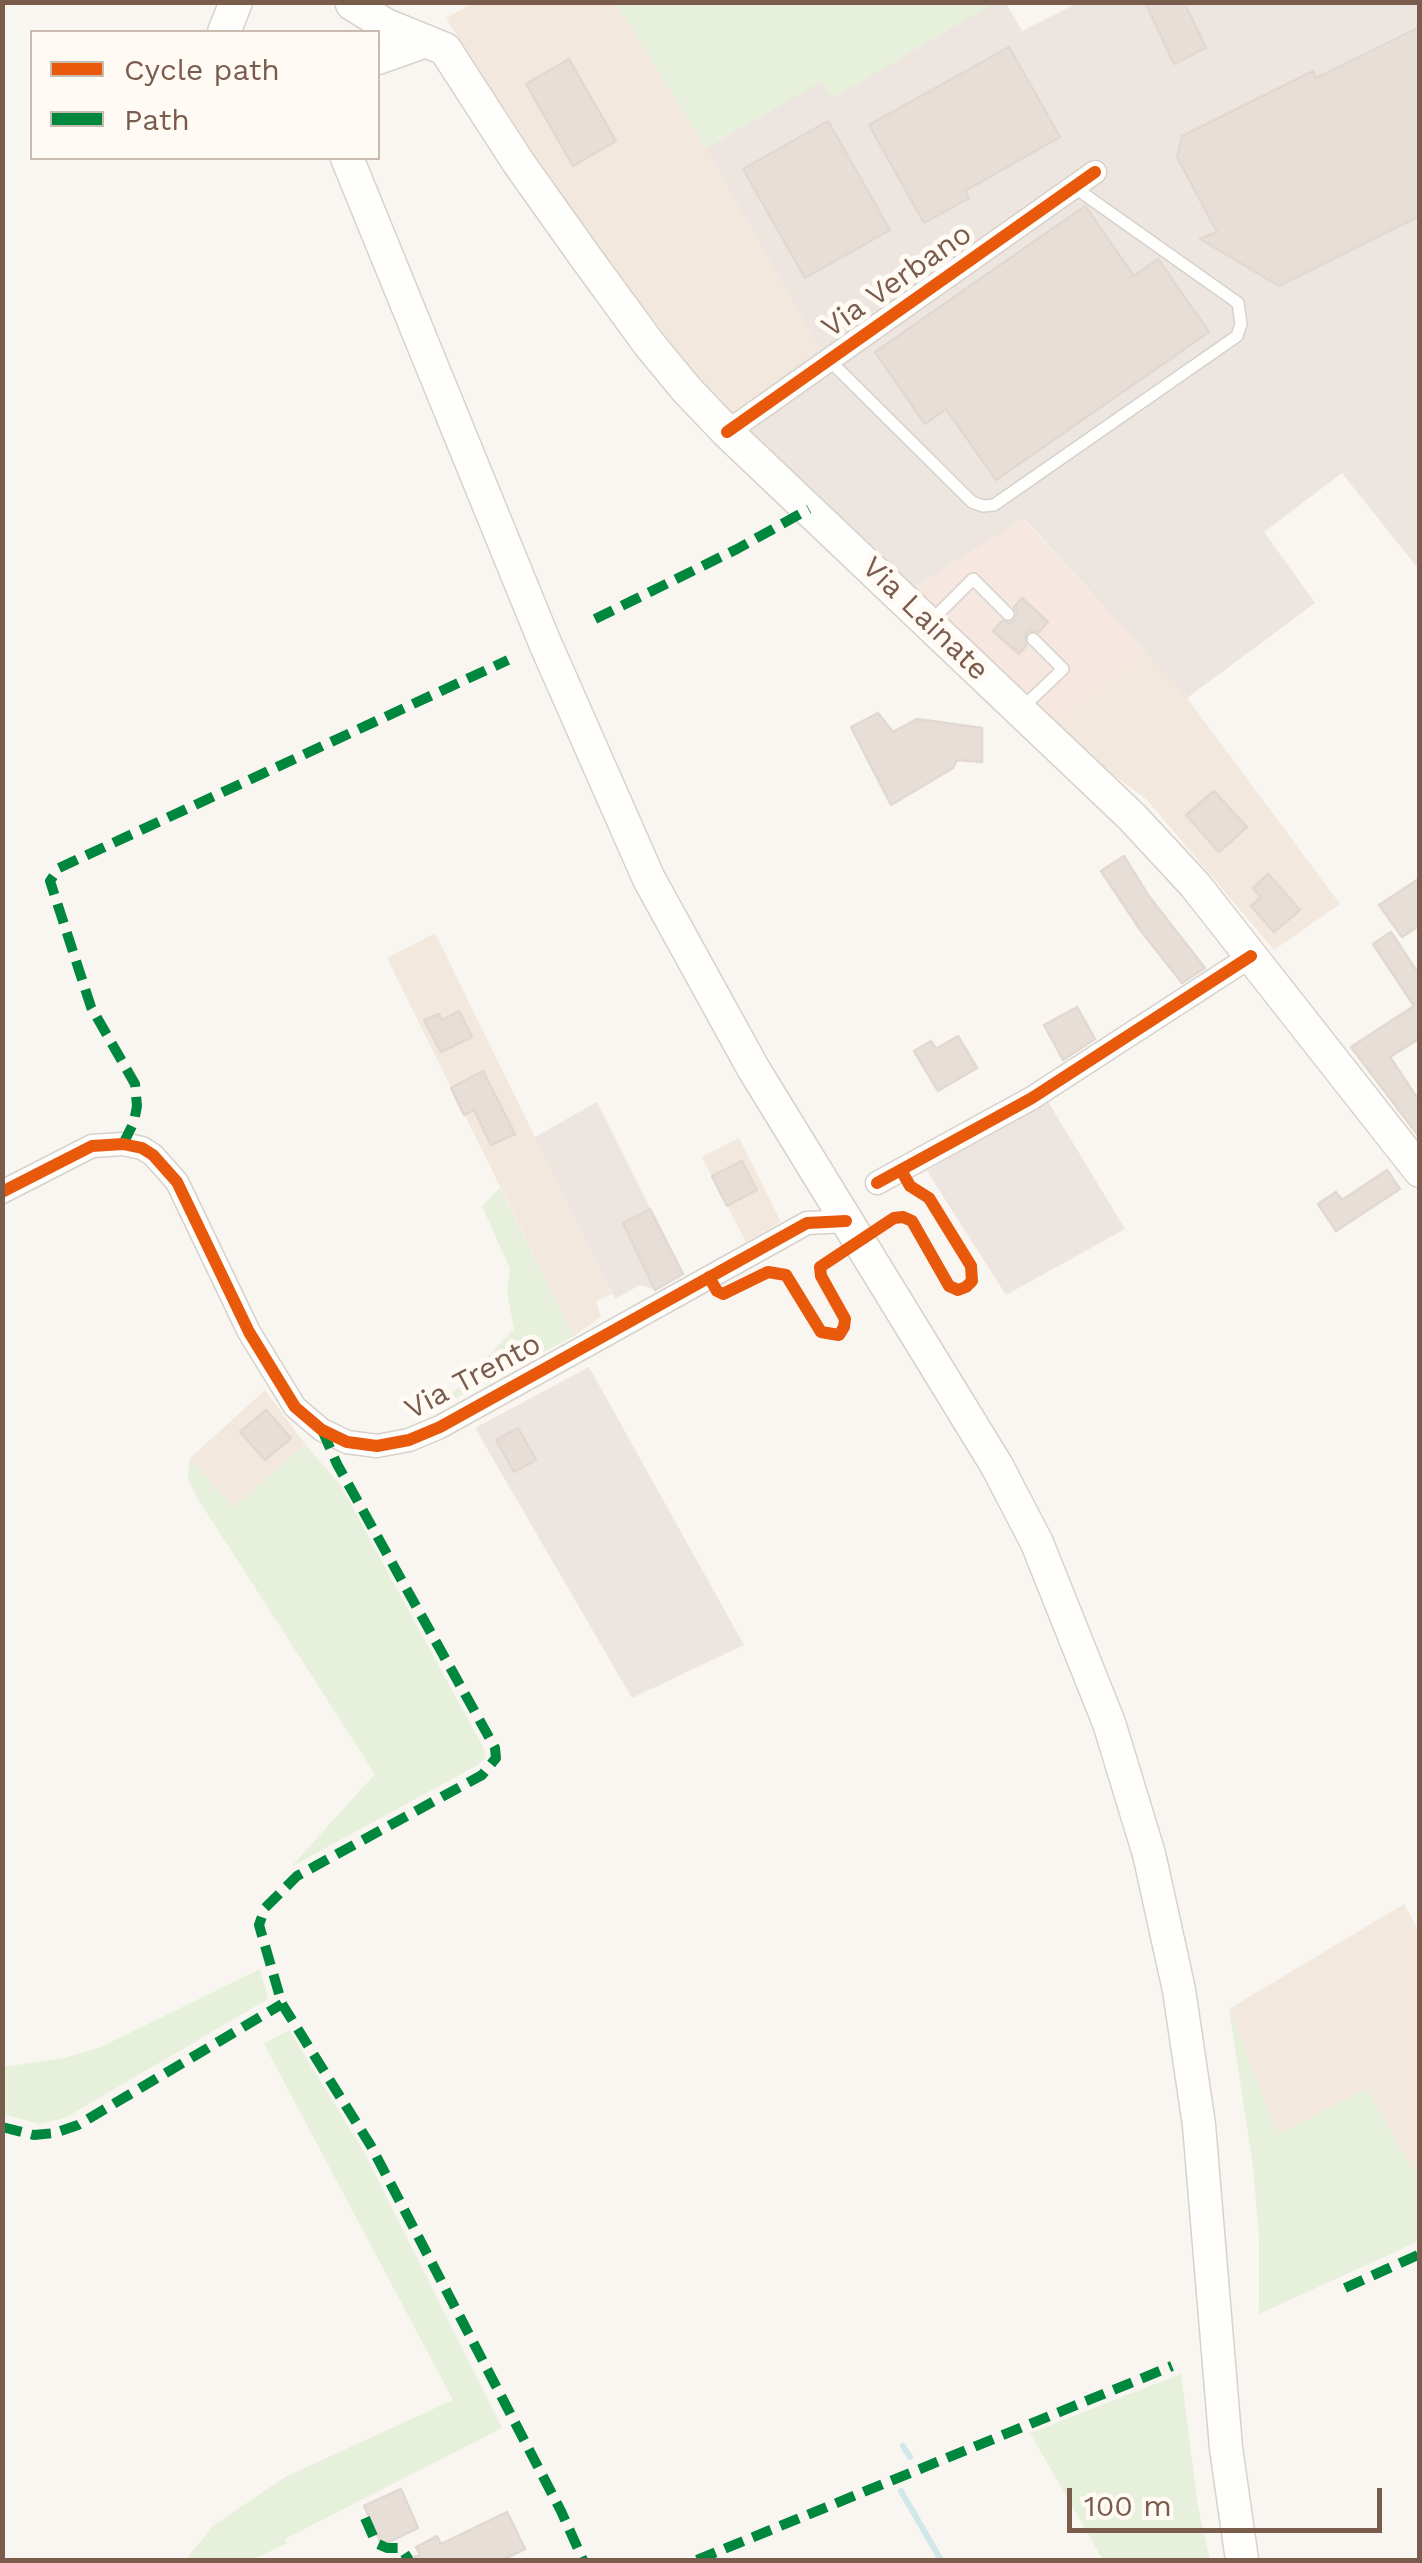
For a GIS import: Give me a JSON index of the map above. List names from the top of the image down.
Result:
{
  "streets": {
    "main road": ["Via Lainate"],
    "street": ["Via Verbano", "Via Trento"]
  },
  "crossings": [
    ["Via Verbano", "Via Lainate"]
  ],
  "legend": ["Cycle path", "Path"],
  "scale_bar": "100 m"
}
